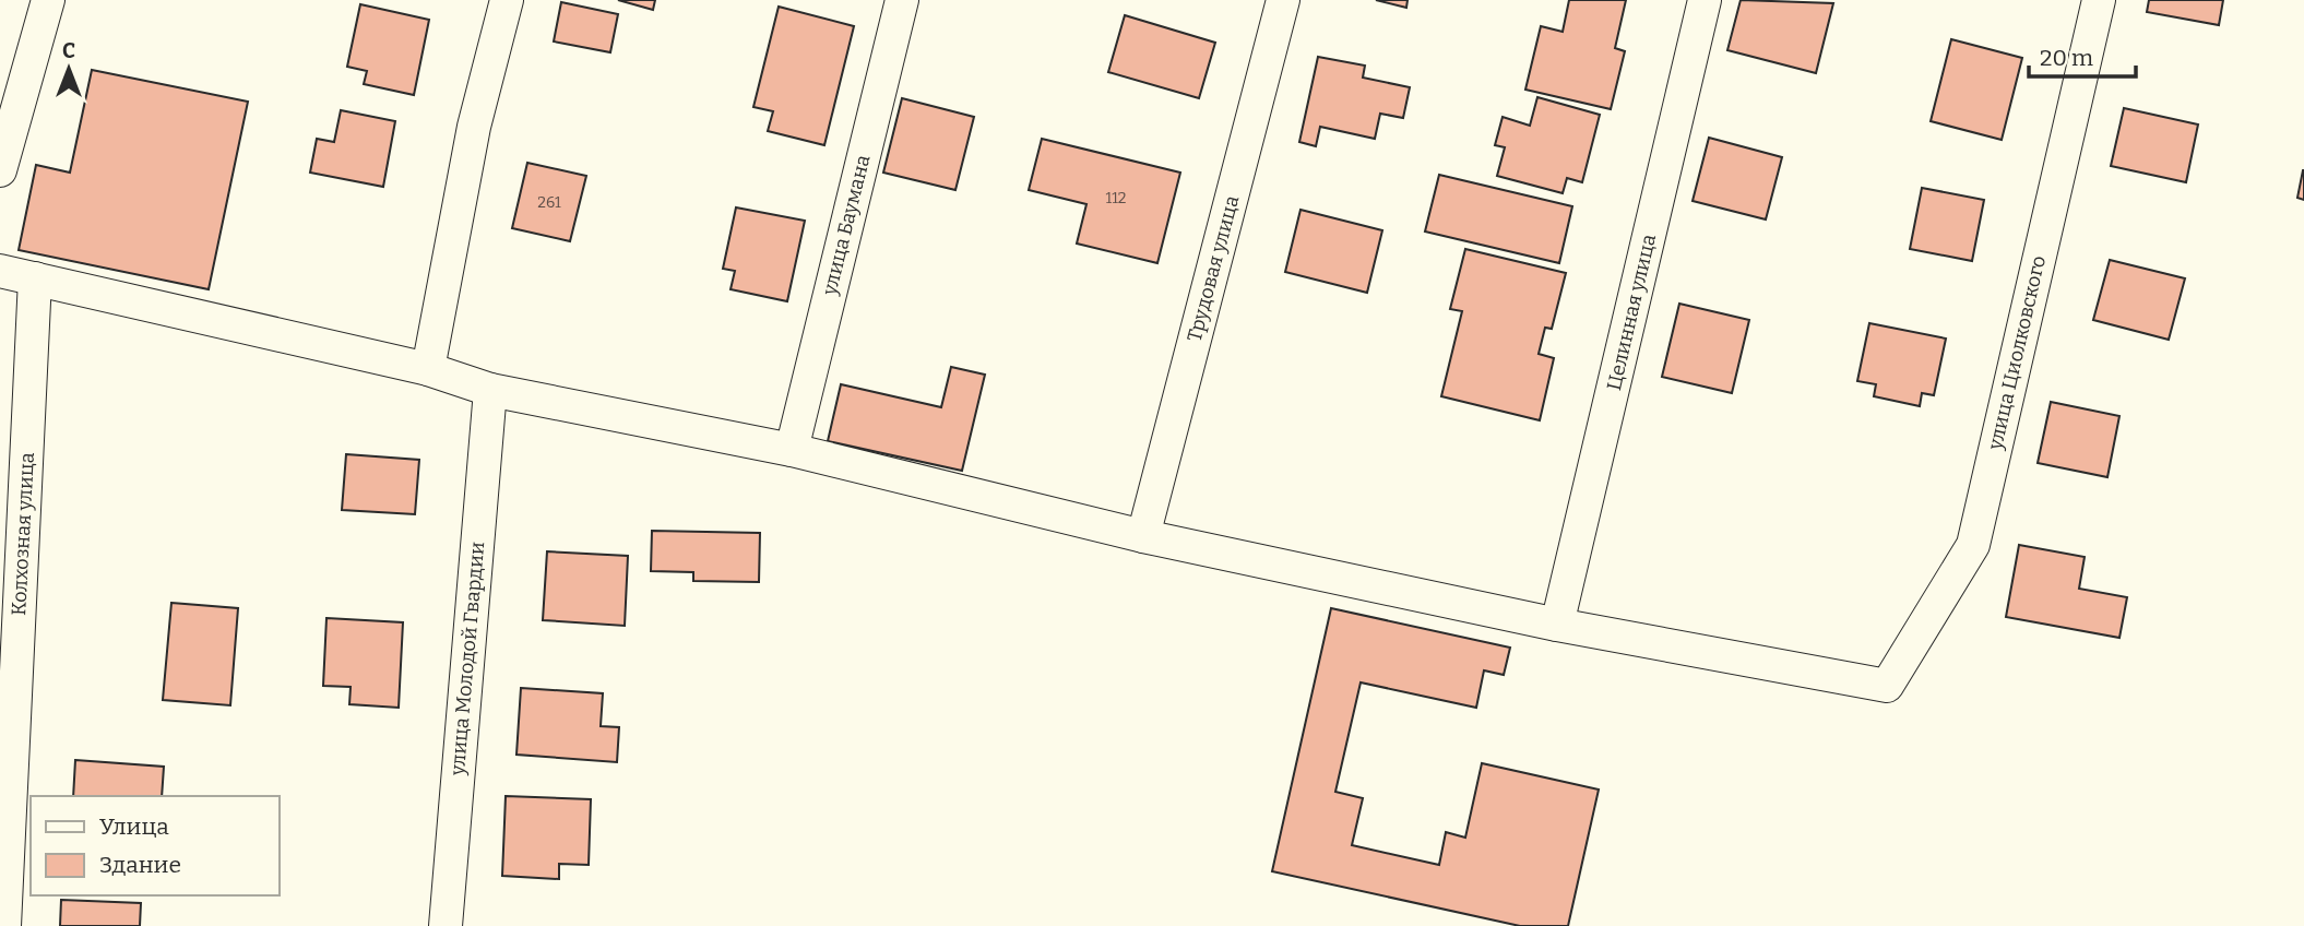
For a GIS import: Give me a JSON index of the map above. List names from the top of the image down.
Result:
{
  "streets": {
    "street": [
      "улица Баумана",
      "Трудовая улица",
      "Целинная улица",
      "улица Циолковского",
      "Колхозная улица",
      "улица Молодой Гвардии"
    ]
  },
  "crossings": [
    ["Целинная улица", "улица Циолковского"]
  ],
  "house_numbers": ["112", "261"],
  "legend": ["Улица", "Здание"],
  "scale_bar": "20 m",
  "north": "top"
}
